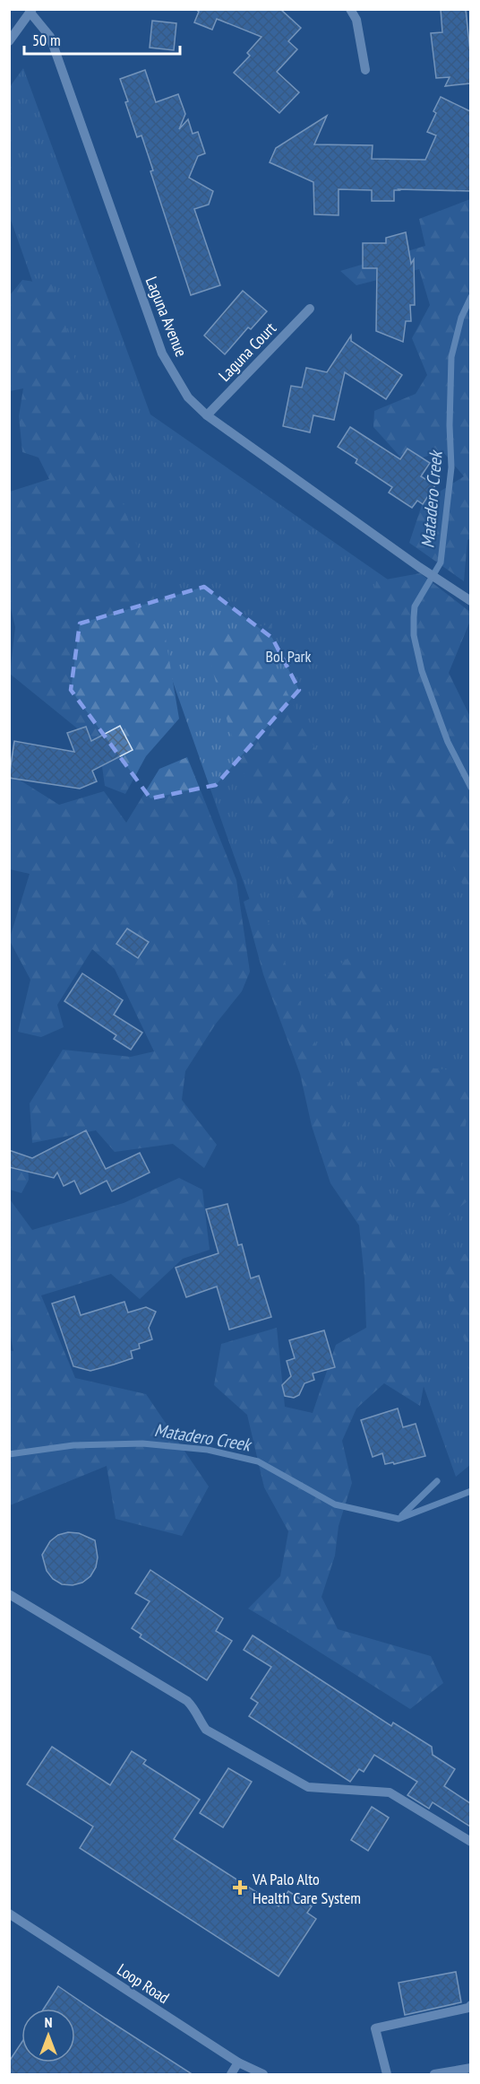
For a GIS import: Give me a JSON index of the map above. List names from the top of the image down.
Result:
{
  "streets": {
    "street": ["Laguna Avenue", "Laguna Court", "Loop Road"]
  },
  "crossings": [
    ["Laguna Avenue", "Laguna Court"]
  ],
  "water": ["Matadero Creek"],
  "parks": ["Bol Park"],
  "places": {
    "health": ["VA Palo Alto Health Care System"]
  },
  "scale_bar": "50 m",
  "north": "top"
}
